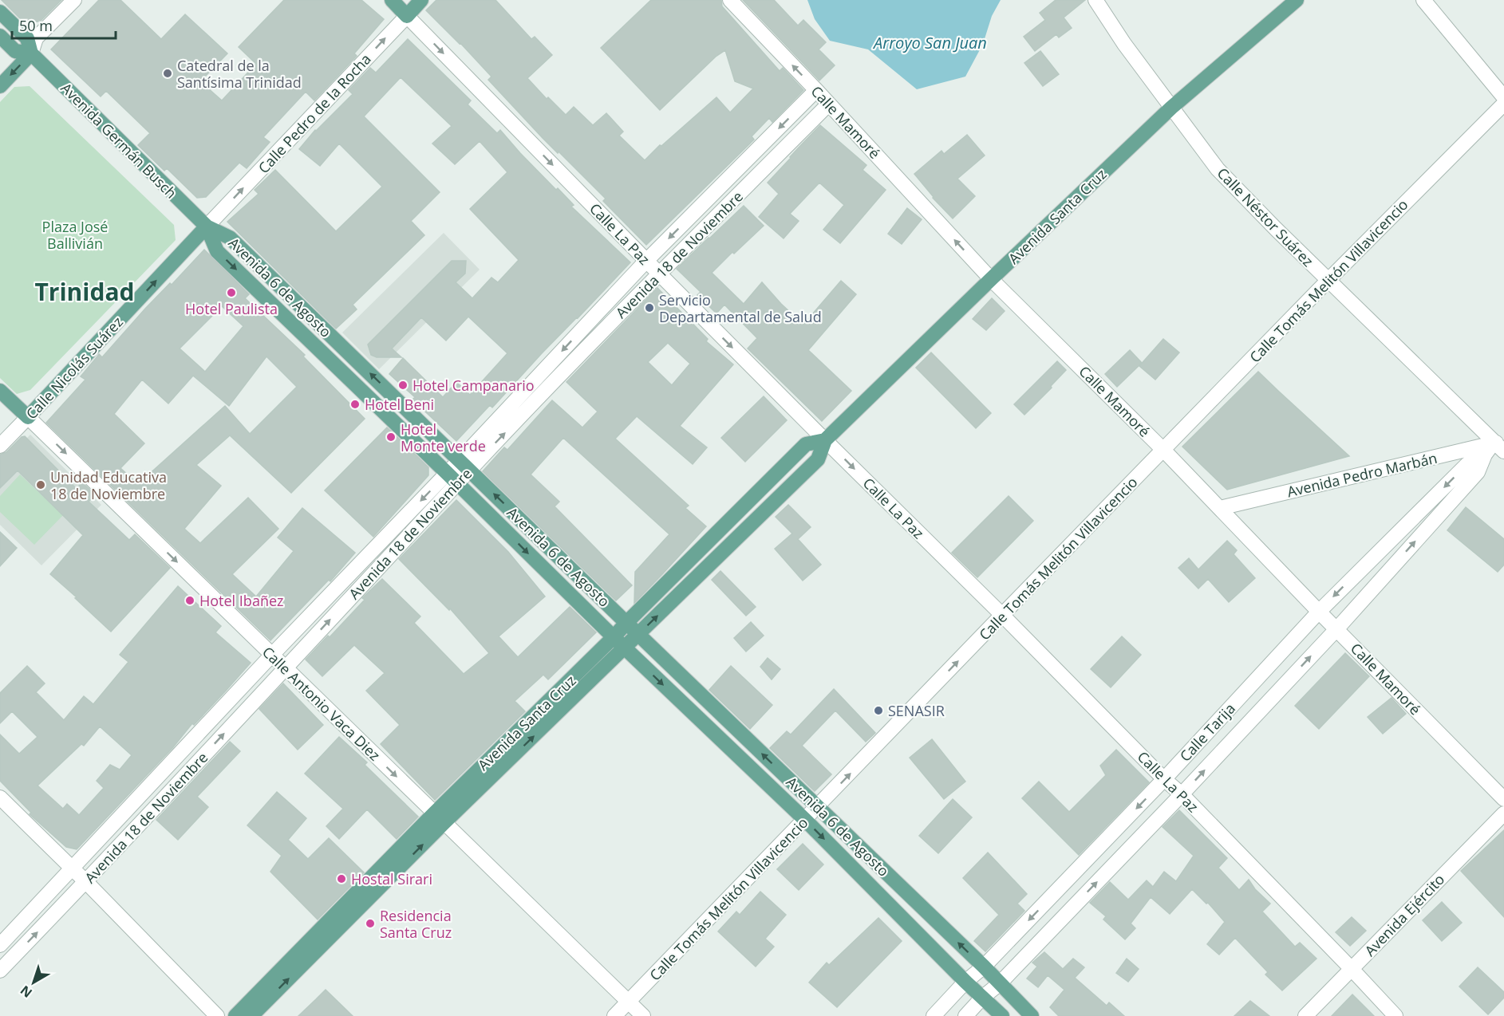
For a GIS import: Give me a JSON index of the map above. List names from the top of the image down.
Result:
{
  "streets": {
    "main road": [
      "Calle Pedro de la Rocha",
      "Avenida Germán Busch",
      "Avenida Santa Cruz",
      "Calle La Paz",
      "Avenida 6 de Agosto",
      "Calle Nicolás Suárez",
      "Calle Antonio Vaca Diez"
    ],
    "street": [
      "Calle Mamoré",
      "Calle Néstor Suárez",
      "Avenida 18 de Noviembre",
      "Calle Tomás Melitón Villavicencio",
      "Avenida Pedro Marbán",
      "Calle Tarija",
      "Avenida Ejército"
    ]
  },
  "crossings": [
    ["Calle Pedro de la Rocha", "Avenida Germán Busch"],
    ["Calle Pedro de la Rocha", "Calle La Paz"],
    ["Calle Pedro de la Rocha", "Avenida 6 de Agosto"],
    ["Calle Pedro de la Rocha", "Calle Nicolás Suárez"],
    ["Calle Mamoré", "Avenida Santa Cruz"],
    ["Calle Mamoré", "Avenida 18 de Noviembre"],
    ["Calle Mamoré", "Calle Tomás Melitón Villavicencio"],
    ["Calle Mamoré", "Avenida Pedro Marbán"],
    ["Calle Mamoré", "Calle Tarija"],
    ["Avenida Germán Busch", "Avenida 6 de Agosto"],
    ["Avenida Germán Busch", "Calle Nicolás Suárez"],
    ["Avenida Santa Cruz", "Calle Néstor Suárez"],
    ["Avenida Santa Cruz", "Calle La Paz"],
    ["Avenida Santa Cruz", "Avenida 6 de Agosto"],
    ["Avenida Santa Cruz", "Calle Antonio Vaca Diez"],
    ["Calle Néstor Suárez", "Calle Tomás Melitón Villavicencio"],
    ["Calle Néstor Suárez", "Avenida Pedro Marbán"],
    ["Calle Néstor Suárez", "Calle Tarija"],
    ["Calle La Paz", "Avenida 18 de Noviembre"],
    ["Calle La Paz", "Calle Tomás Melitón Villavicencio"],
    ["Calle La Paz", "Calle Tarija"],
    ["Calle La Paz", "Avenida Ejército"],
    ["Avenida 18 de Noviembre", "Avenida 6 de Agosto"],
    ["Avenida 18 de Noviembre", "Calle Antonio Vaca Diez"],
    ["Calle Tomás Melitón Villavicencio", "Avenida 6 de Agosto"],
    ["Calle Tomás Melitón Villavicencio", "Calle Antonio Vaca Diez"],
    ["Avenida 6 de Agosto", "Calle Nicolás Suárez"],
    ["Avenida 6 de Agosto", "Calle Tarija"],
    ["Calle Nicolás Suárez", "Calle Antonio Vaca Diez"],
    ["Avenida Pedro Marbán", "Calle Tarija"]
  ],
  "one_way": [
    "Calle Pedro de la Rocha",
    "Calle La Paz",
    "Calle Nicolás Suárez",
    "Calle Antonio Vaca Diez"
  ],
  "districts": ["Trinidad"],
  "water": ["Arroyo San Juan"],
  "parks": ["Plaza José Ballivián"],
  "places": [
    "Catedral de la Santísima Trinidad",
    "Hotel Paulista",
    "Servicio Departamental de Salud",
    "Hotel Campanario",
    "Hotel Beni",
    "Hotel Monte verde",
    "Unidad Educativa 18 de Noviembre",
    "Hotel Ibañez",
    "SENASIR",
    "Hostal Sirari",
    "Residencia Santa Cruz"
  ],
  "scale_bar": "50 m",
  "north": "bottom left"
}
